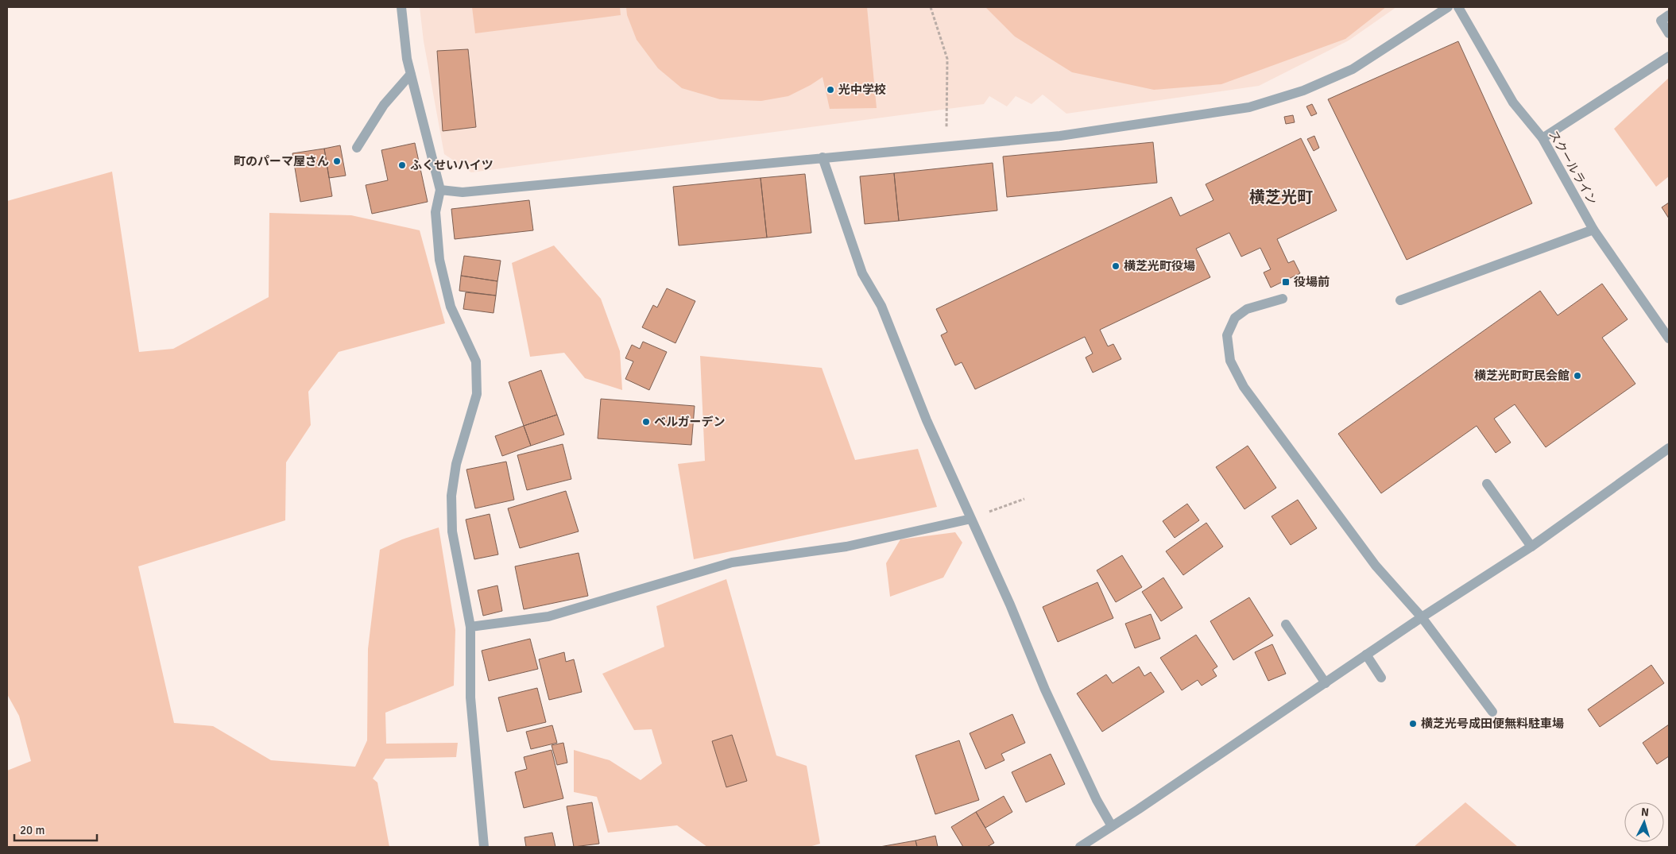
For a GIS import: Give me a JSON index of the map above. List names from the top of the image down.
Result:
{
  "streets": {
    "street": ["スクールライン"]
  },
  "districts": ["横芝光町"],
  "places": {
    "other": [
      "光中学校",
      "町のパーマ屋さん",
      "ふくせいハイツ",
      "横芝光町役場",
      "横芝光町町民会館",
      "ベルガーデン",
      "横芝光号成田便無料駐車場"
    ],
    "transit": ["役場前"]
  },
  "scale_bar": "20 m",
  "north": "top"
}
